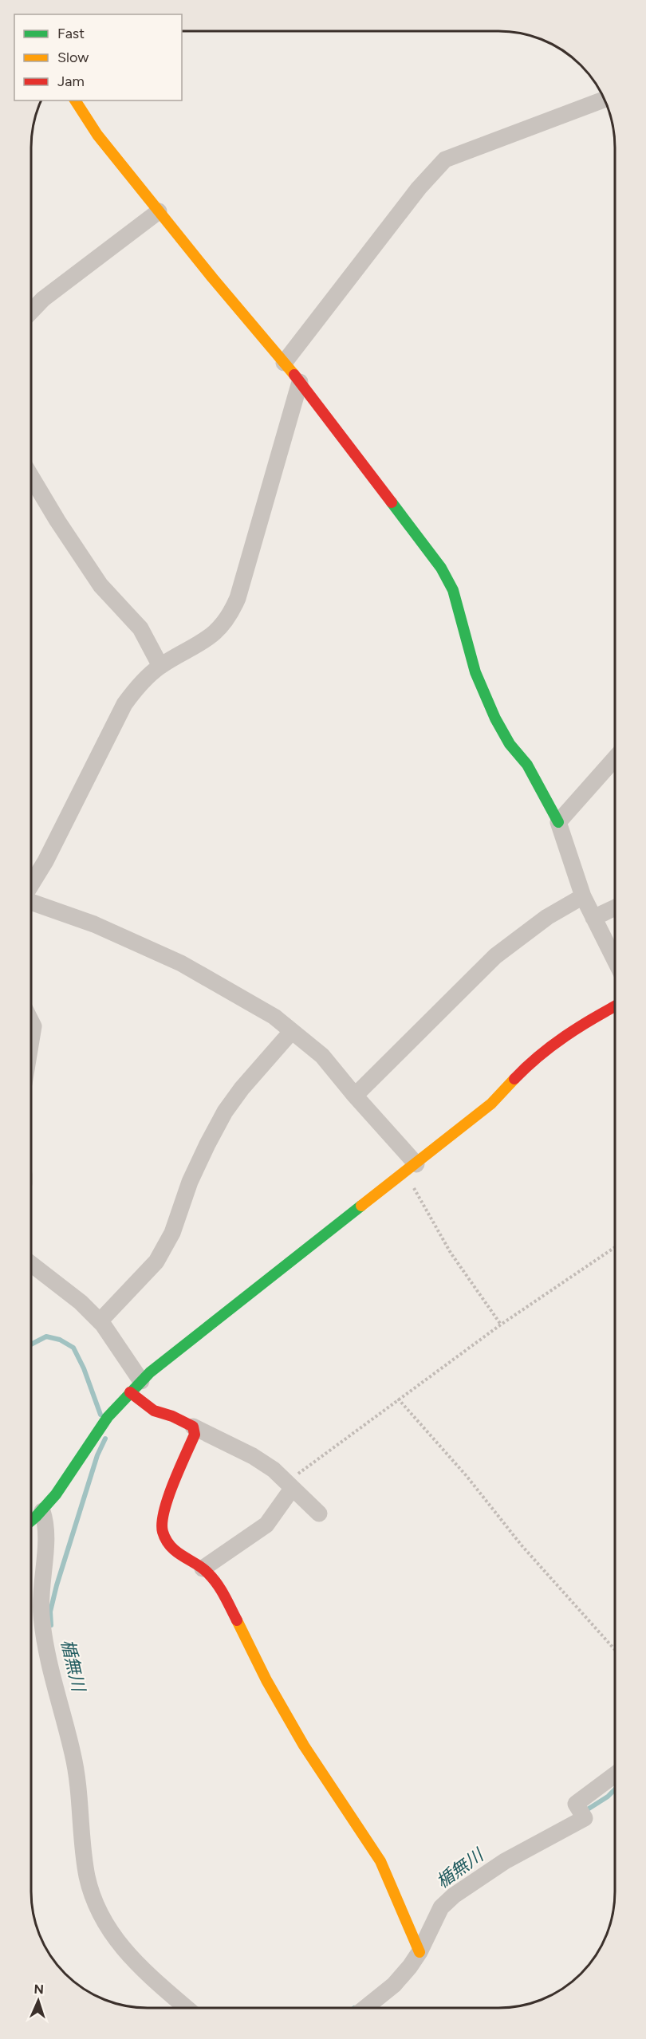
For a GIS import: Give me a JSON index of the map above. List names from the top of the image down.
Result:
{
  "water": ["楯無川"],
  "legend": ["Fast", "Slow", "Jam"],
  "north": "top"
}
